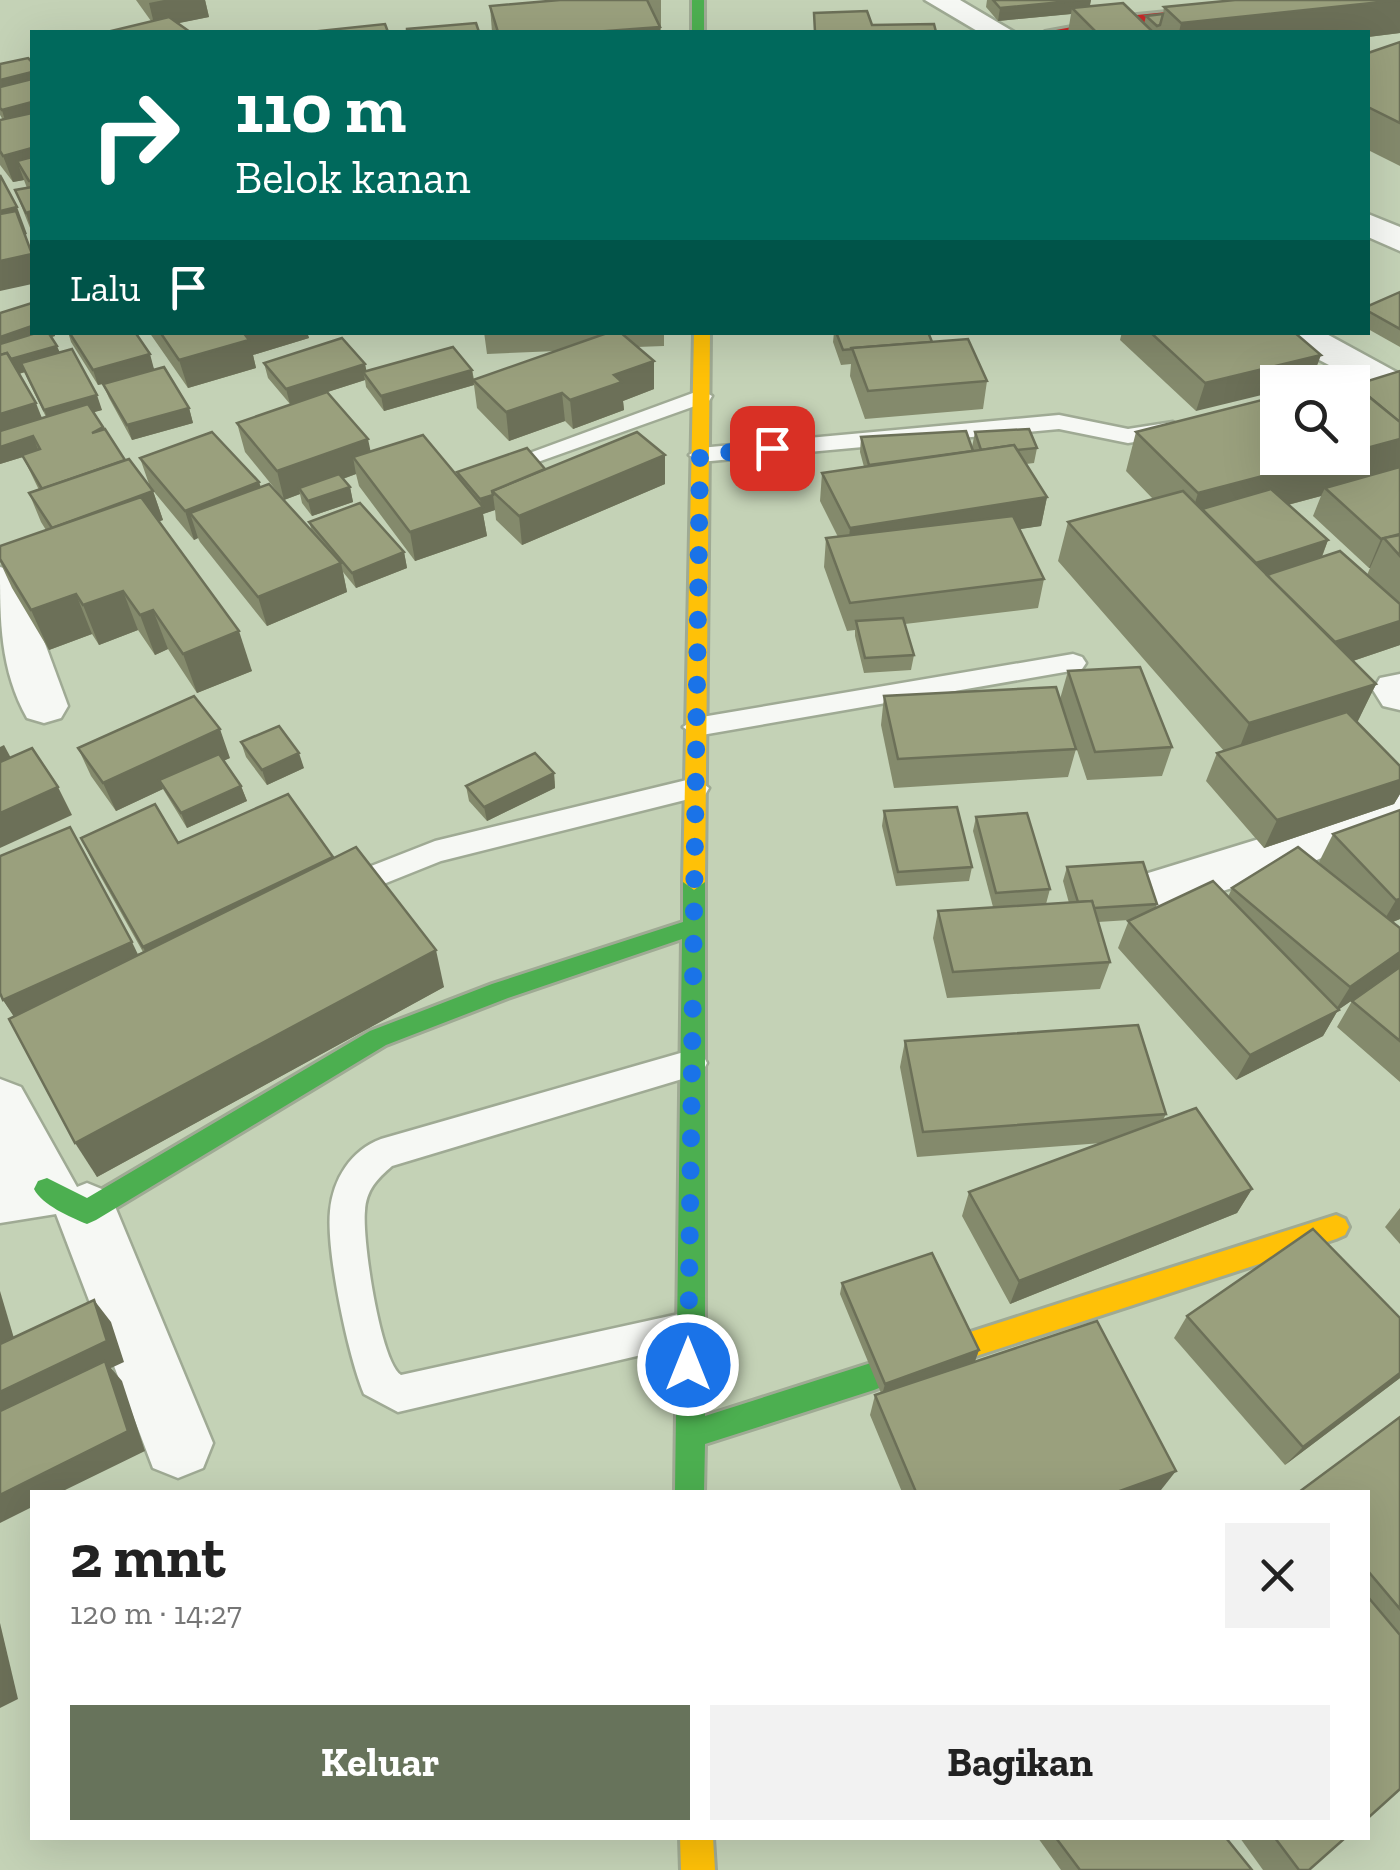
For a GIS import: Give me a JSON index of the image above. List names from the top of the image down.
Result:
{
  "page": {
    "turn": ["110 m", "Belok kanan"],
    "then": "Lalu",
    "heading": ["2 mnt", "120 m · 14:27"],
    "buttons": ["Keluar", "Bagikan"]
  }
}
